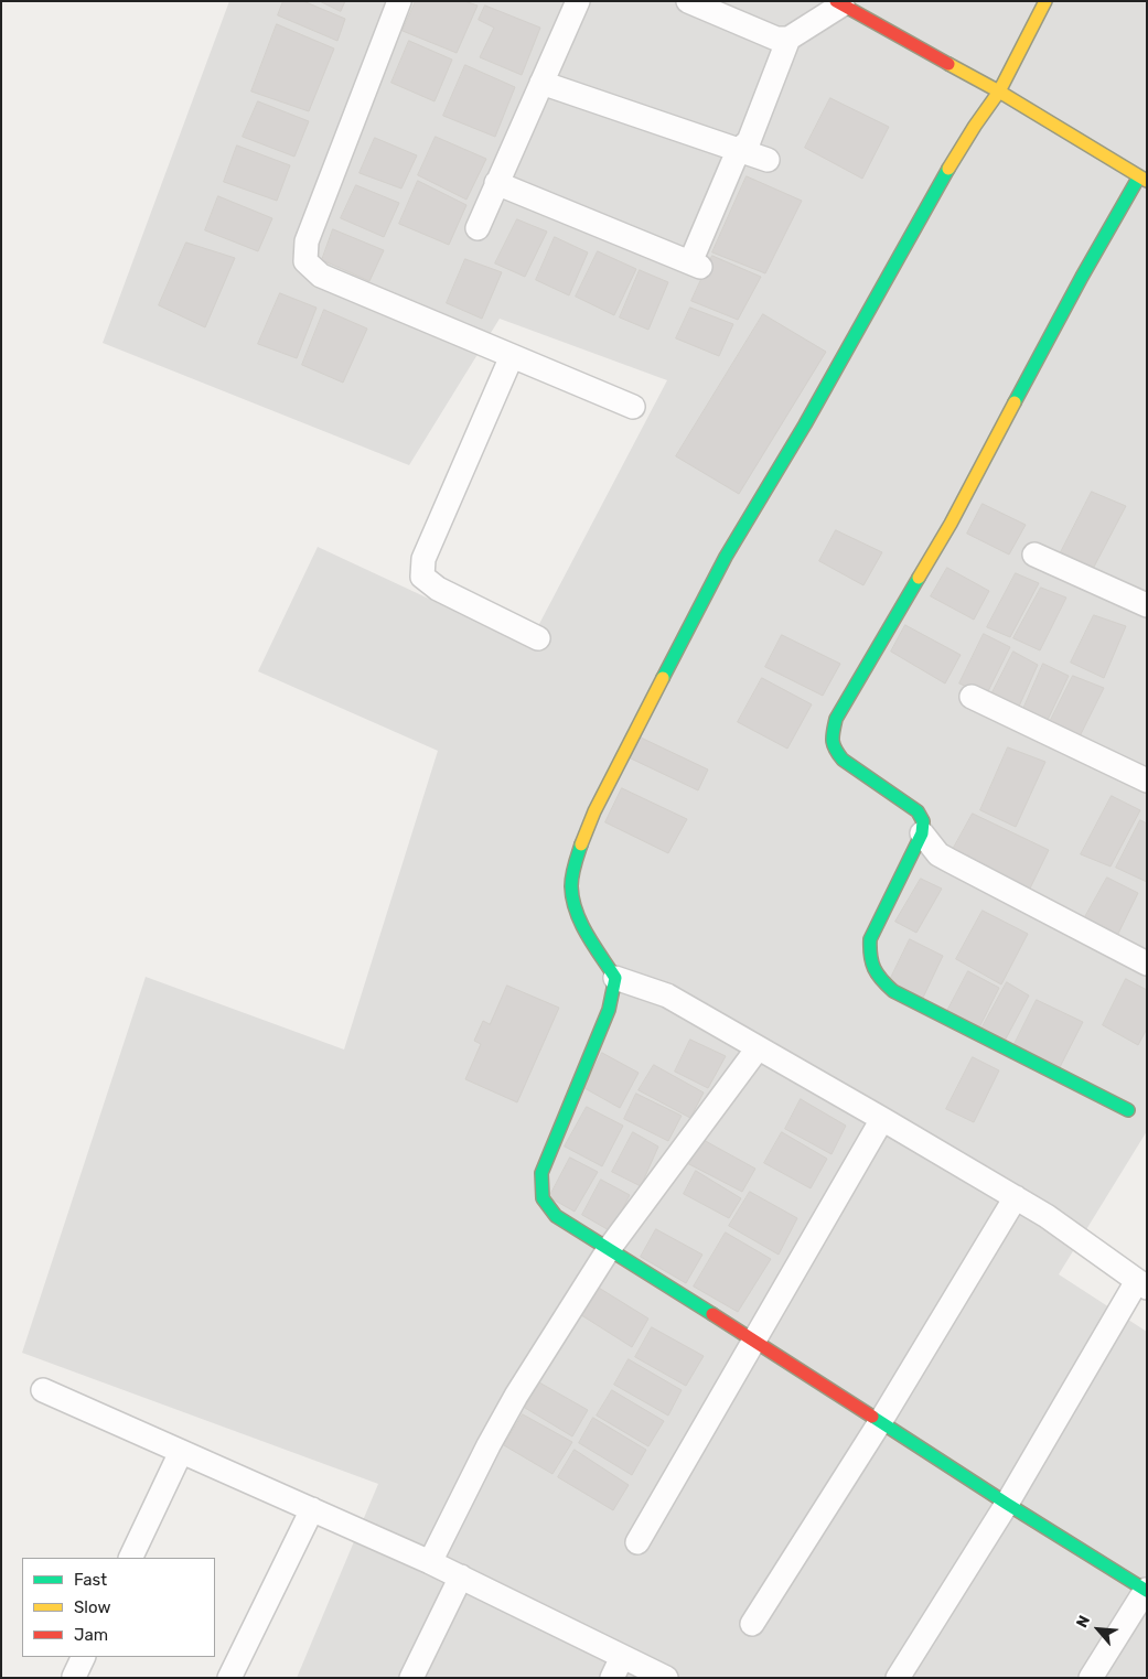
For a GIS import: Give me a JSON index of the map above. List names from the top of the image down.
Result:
{
  "legend": ["Fast", "Slow", "Jam"],
  "north": "top left"
}
